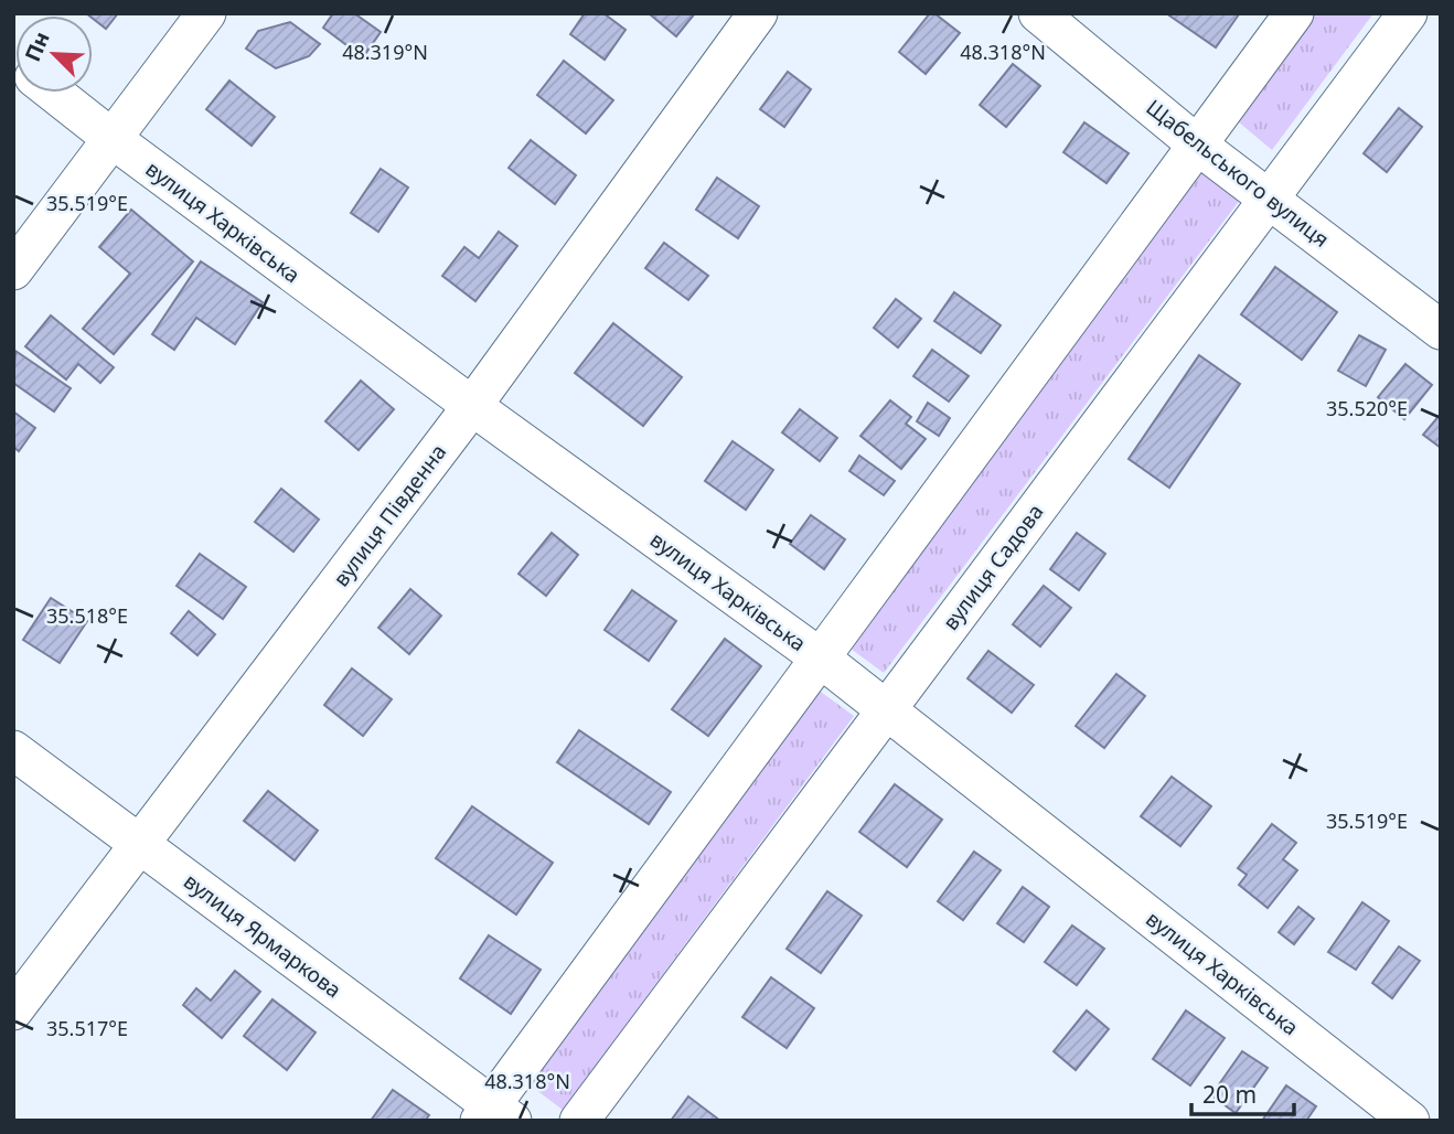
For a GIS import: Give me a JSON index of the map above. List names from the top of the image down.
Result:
{
  "streets": {
    "street": [
      "Щабельського вулиця",
      "вулиця Харківська",
      "вулиця Південна",
      "вулиця Садова",
      "вулиця Ярмаркова"
    ]
  },
  "crossings": [
    ["Щабельського вулиця", "вулиця Садова"],
    ["вулиця Харківська", "вулиця Південна"],
    ["вулиця Харківська", "вулиця Садова"],
    ["вулиця Південна", "вулиця Ярмаркова"]
  ],
  "scale_bar": "20 m",
  "north": "top left",
  "coordinates": [
    "48.319°N",
    "48.318°N",
    "35.519°E",
    "35.520°E",
    "35.518°E",
    "35.517°E"
  ]
}
